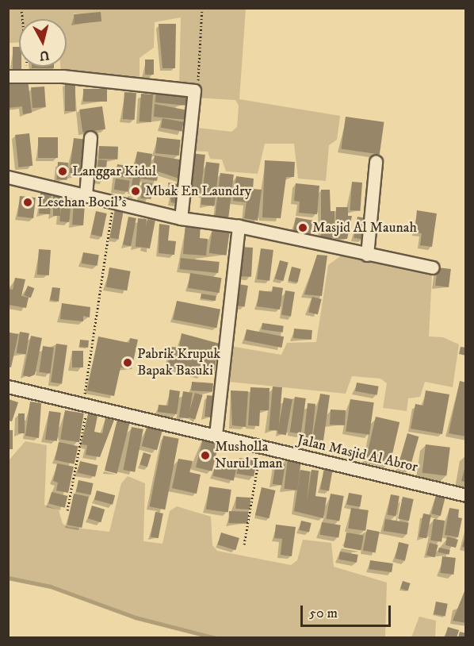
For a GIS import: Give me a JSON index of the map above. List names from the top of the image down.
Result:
{
  "streets": {
    "street": ["Jalan Masjid Al Abror"]
  },
  "places": [
    "Langgar Kidul",
    "Mbak En Laundry",
    "Lesehan Bocil's",
    "Masjid Al Maunah",
    "Pabrik Krupuk Bapak Basuki",
    "Musholla Nurul Iman"
  ],
  "scale_bar": "50 m",
  "north": "bottom"
}
